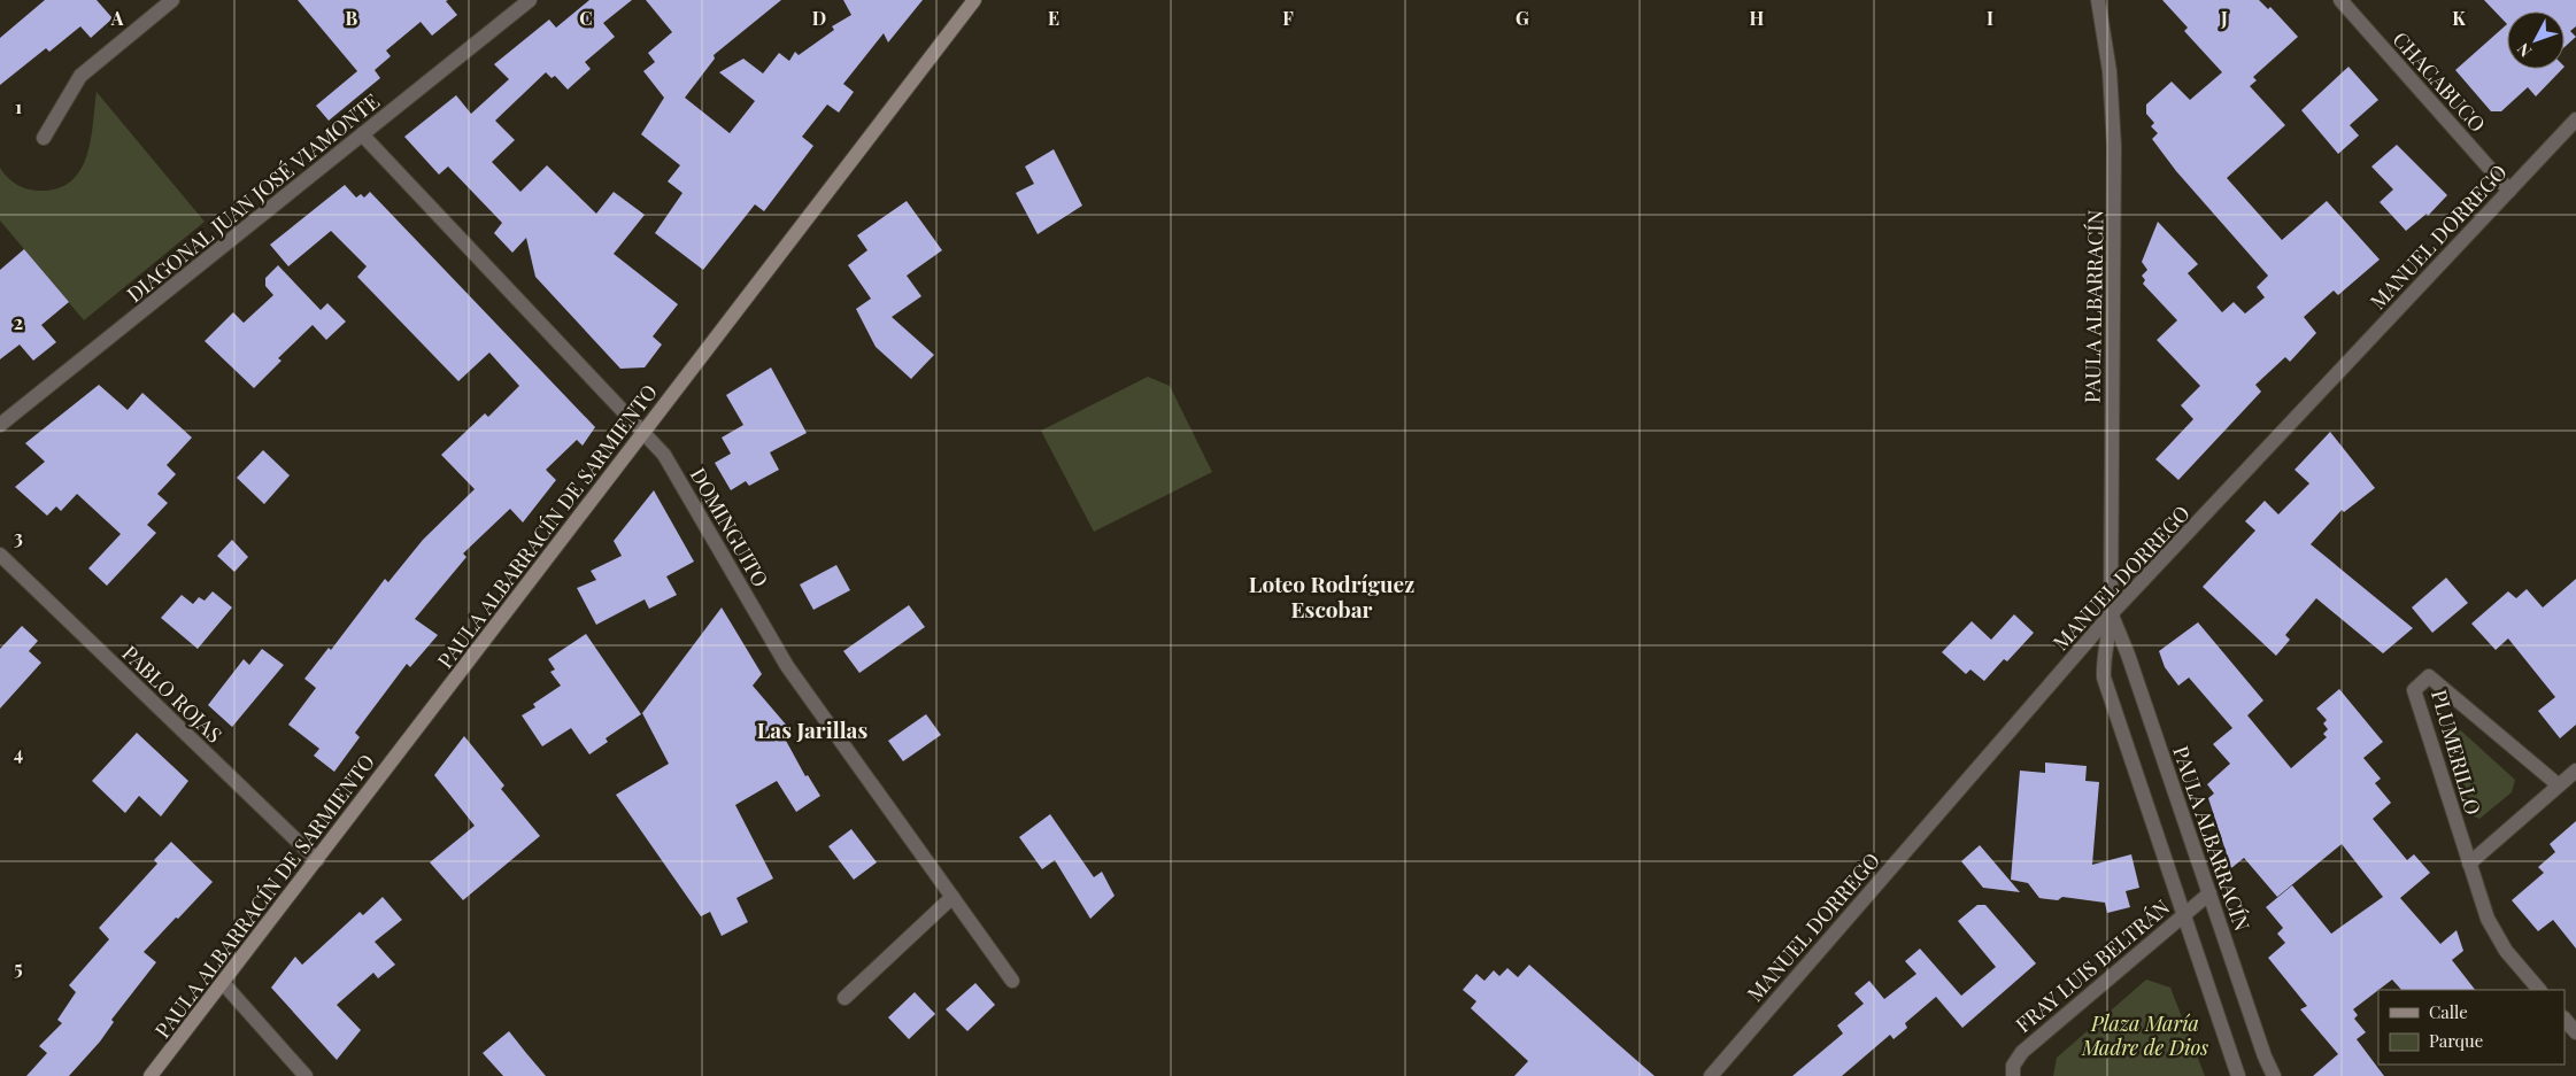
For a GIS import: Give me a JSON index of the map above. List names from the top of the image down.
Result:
{
  "streets": {
    "main road": ["PAULA ALBARRACÍN DE SARMIENTO"],
    "street": [
      "CHACABUCO",
      "DIAGONAL JUAN JOSÉ VIAMONTE",
      "MANUEL DORREGO",
      "PAULA ALBARRACÍN",
      "DOMINGUITO",
      "PABLO ROJAS",
      "PLUMERILLO",
      "FRAY LUIS BELTRÁN"
    ]
  },
  "crossings": [
    ["CHACABUCO", "MANUEL DORREGO"],
    ["DIAGONAL JUAN JOSÉ VIAMONTE", "DOMINGUITO"],
    ["MANUEL DORREGO", "PAULA ALBARRACÍN"],
    ["PAULA ALBARRACÍN", "FRAY LUIS BELTRÁN"],
    ["PAULA ALBARRACÍN DE SARMIENTO", "DOMINGUITO"],
    ["PAULA ALBARRACÍN DE SARMIENTO", "PABLO ROJAS"]
  ],
  "districts": ["Loteo Rodríguez Escobar", "Las Jarillas"],
  "parks": ["Plaza María Madre de Dios"],
  "legend": ["Calle", "Parque"],
  "north": "bottom left",
  "grid": {
    "columns": [
      "A",
      "B",
      "C",
      "D",
      "E",
      "F",
      "G",
      "H",
      "I",
      "J",
      "K"
    ],
    "rows": [
      "1",
      "2",
      "3",
      "4",
      "5"
    ]
  }
}
